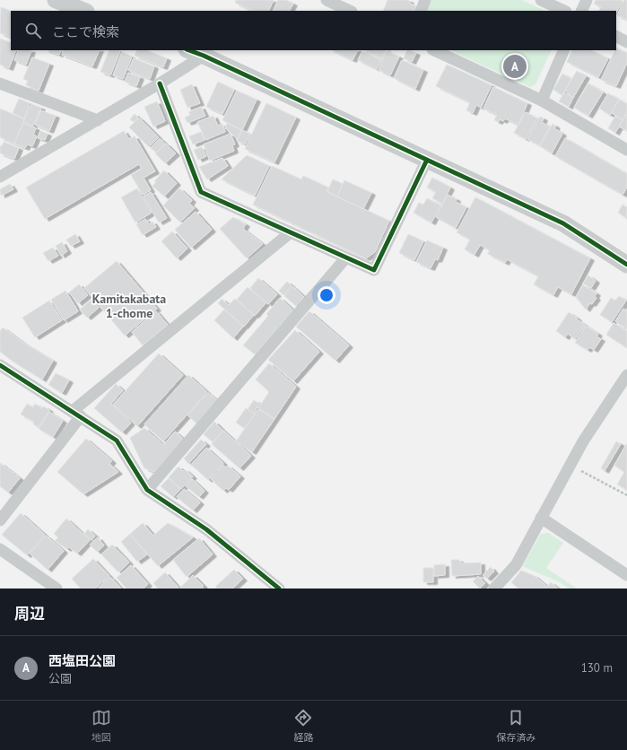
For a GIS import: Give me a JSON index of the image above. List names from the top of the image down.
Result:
{
  "districts": ["Kamitakabata 1-chome"],
  "page": {
    "search": "ここで検索",
    "pins": "A",
    "heading": "周辺",
    "list": [
      {
        "mark": "A",
        "name": "西塩田公園",
        "note": "公園",
        "value": "130 m"
      }
    ],
    "nav": ["地図", "経路", "保存済み"]
  }
}
